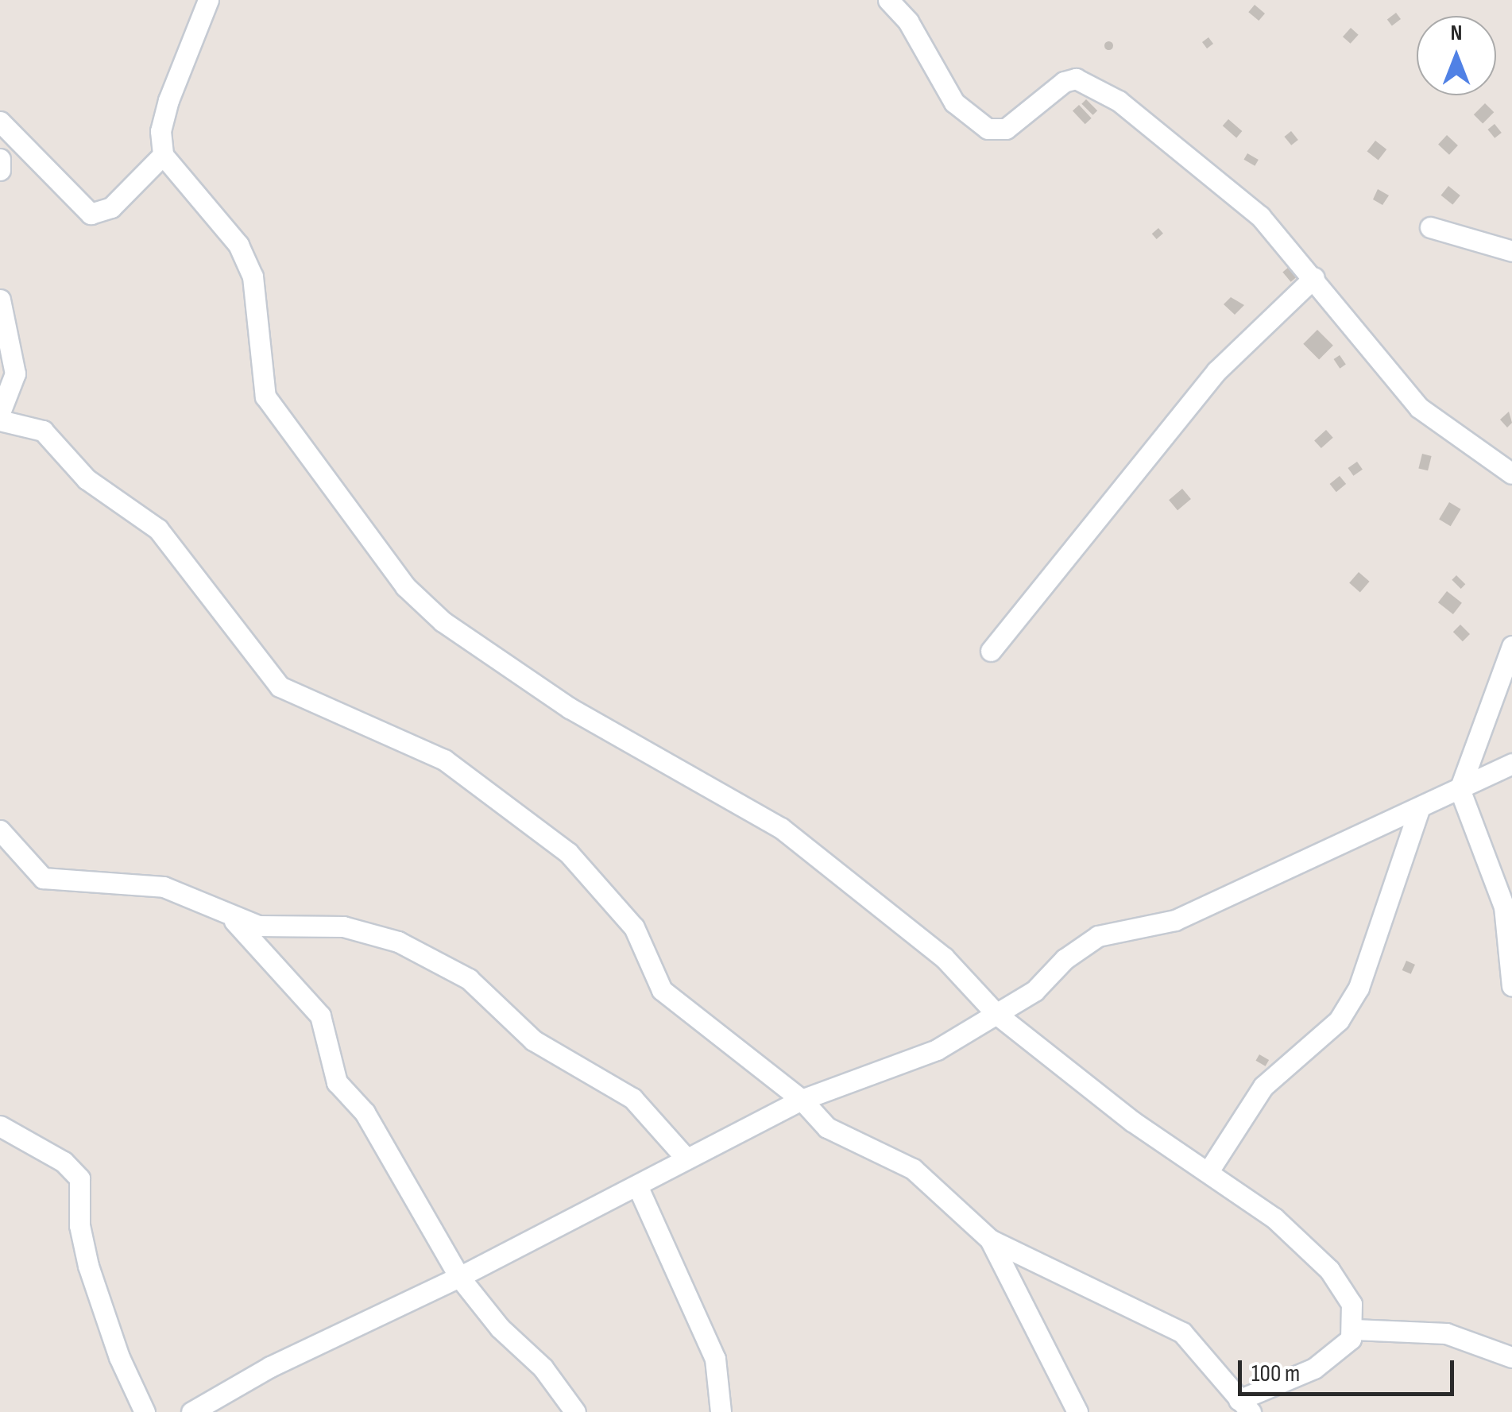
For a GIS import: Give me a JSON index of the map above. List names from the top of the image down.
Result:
{
  "scale_bar": "100 m",
  "north": "top"
}
